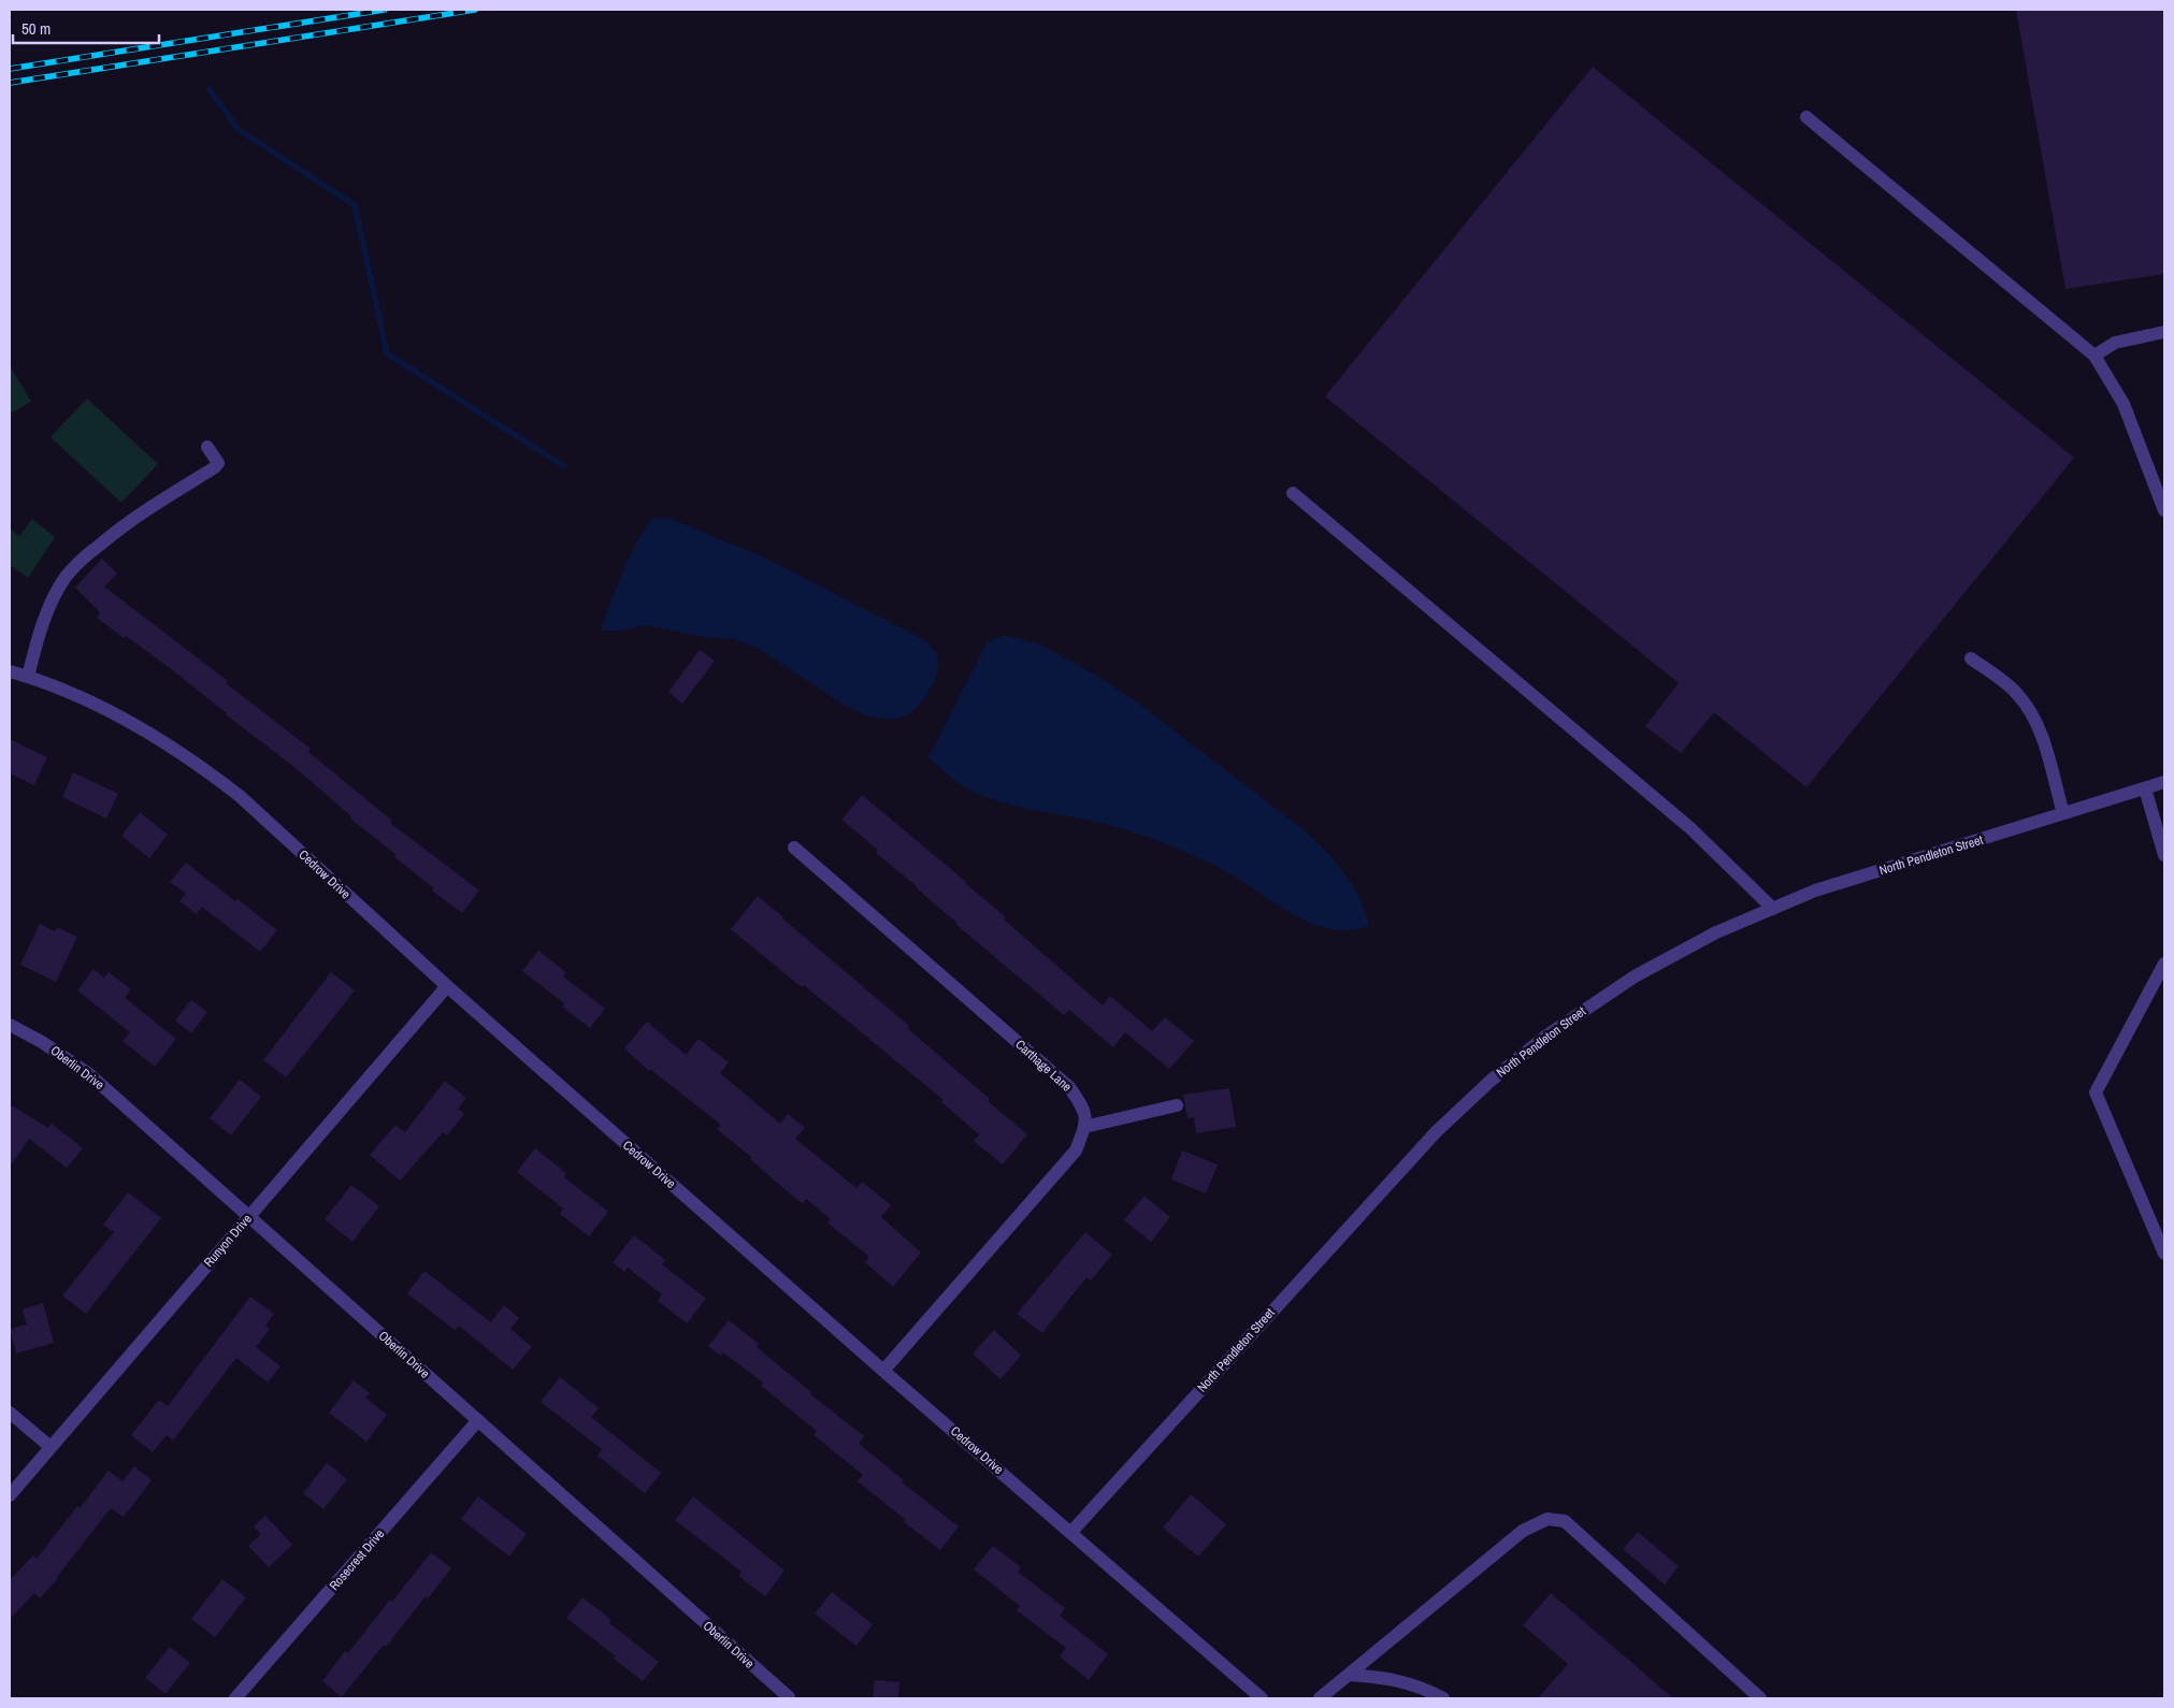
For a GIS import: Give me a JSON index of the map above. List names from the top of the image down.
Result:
{
  "streets": {
    "street": [
      "North Pendleton Street",
      "Cedrow Drive",
      "Carthage Lane",
      "Oberlin Drive",
      "Runyon Drive",
      "Rosecrest Drive"
    ]
  },
  "crossings": [
    ["North Pendleton Street", "Cedrow Drive"],
    ["Cedrow Drive", "Runyon Drive"],
    ["Oberlin Drive", "Runyon Drive"],
    ["Oberlin Drive", "Rosecrest Drive"]
  ],
  "scale_bar": "50 m"
}
